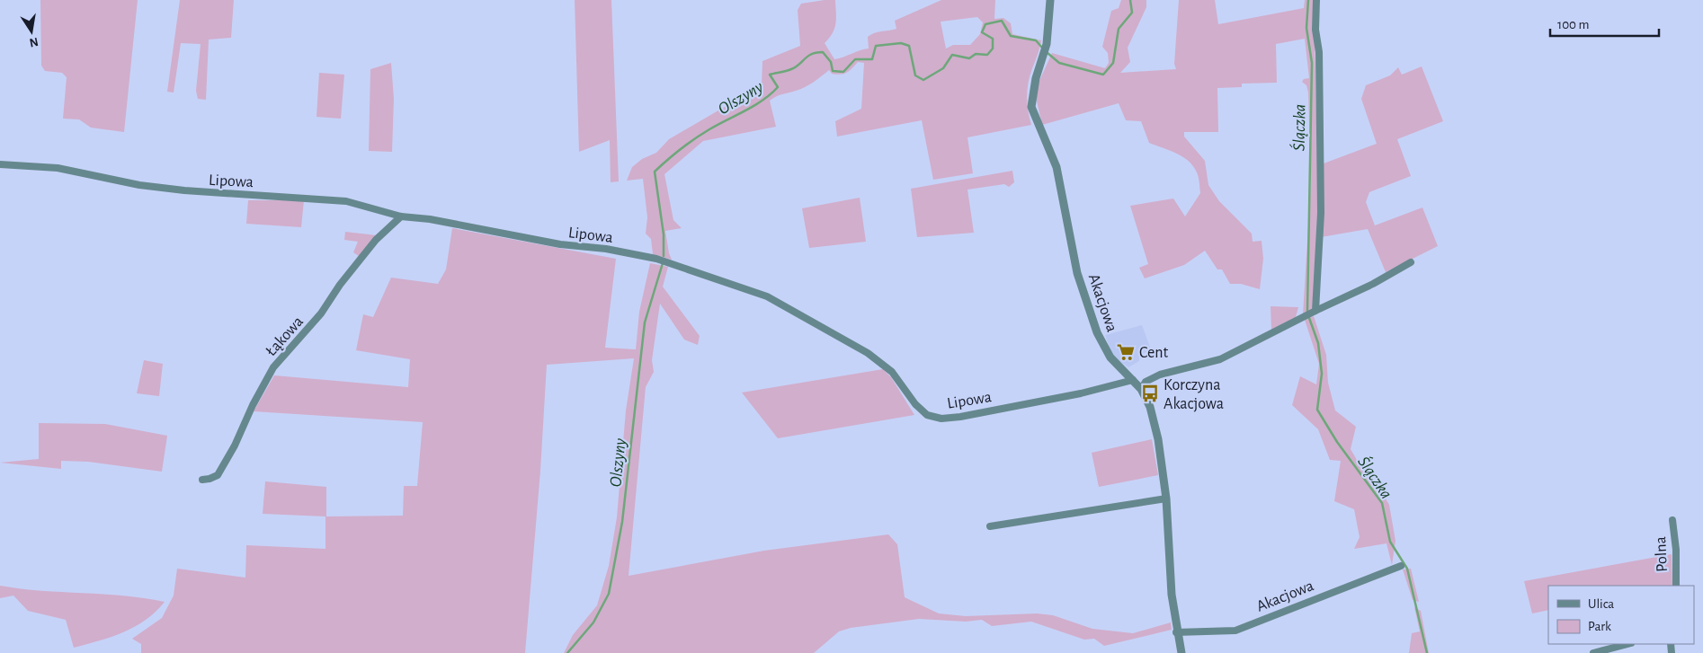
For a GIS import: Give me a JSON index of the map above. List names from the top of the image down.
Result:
{
  "streets": {
    "street": [
      "Lipowa",
      "Akacjowa",
      "Łąkowa",
      "Polna"
    ]
  },
  "crossings": [
    ["Lipowa", "Akacjowa"],
    ["Lipowa", "Łąkowa"]
  ],
  "water": ["Olszyny", "Ślączka"],
  "places": {
    "supermarket": ["Cent"],
    "bus stop": ["Korczyna Akacjowa"]
  },
  "legend": ["Ulica", "Park"],
  "scale_bar": "100 m",
  "north": "bottom"
}
